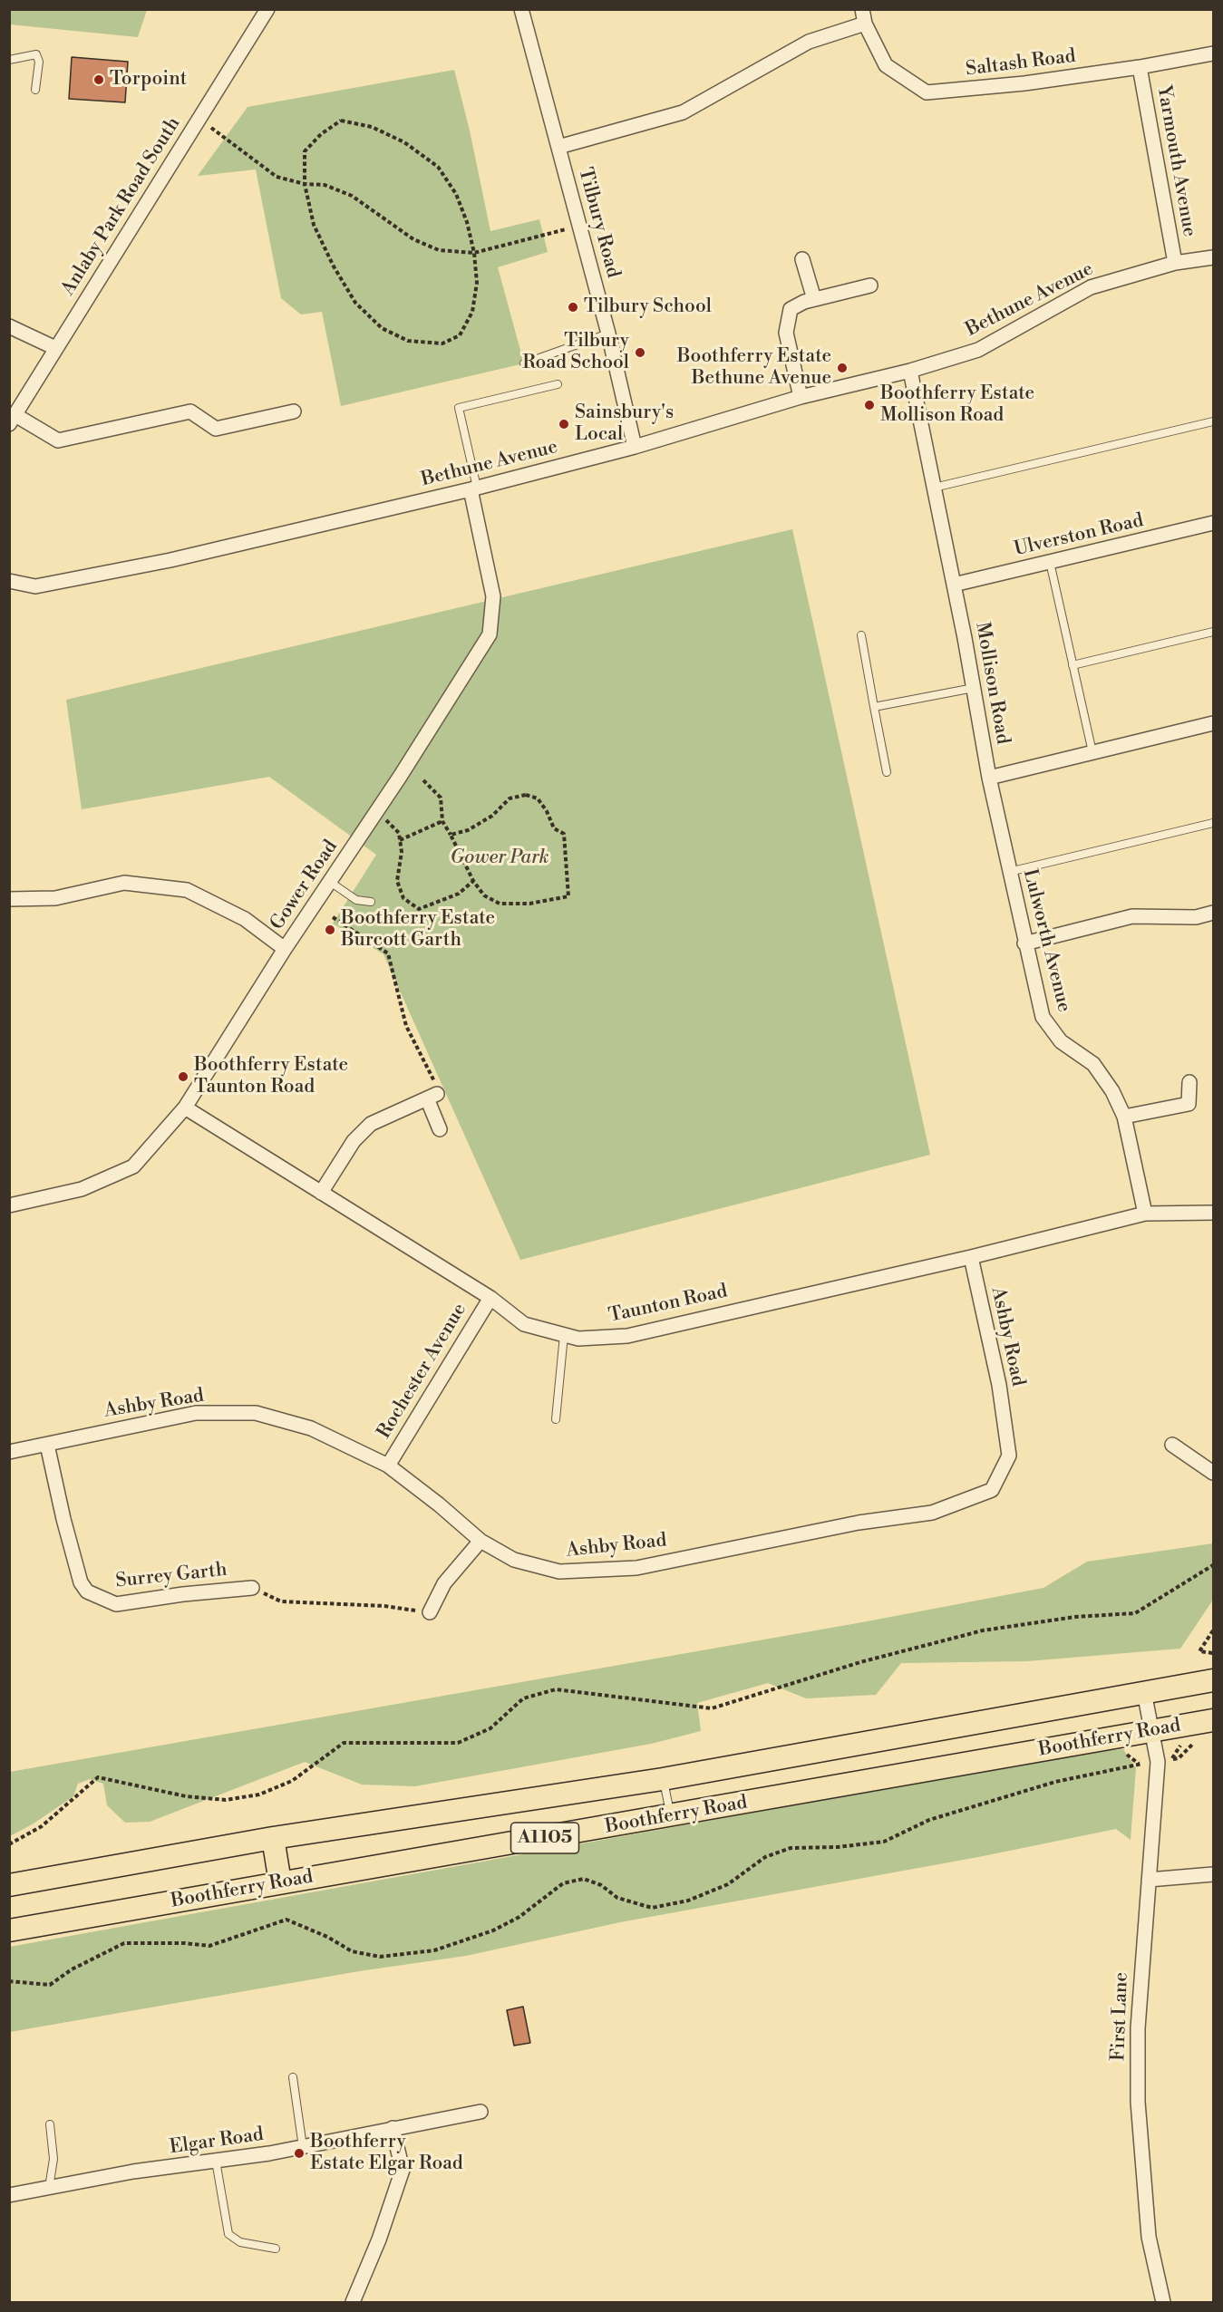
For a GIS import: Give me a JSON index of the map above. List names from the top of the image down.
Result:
{
  "streets": {
    "main road": ["Boothferry Road", "A1105"],
    "street": [
      "Saltash Road",
      "Yarmouth Avenue",
      "Anlaby Park Road South",
      "Tilbury Road",
      "Bethune Avenue",
      "Ulverston Road",
      "Mollison Road",
      "Gower Road",
      "Lulworth Avenue",
      "Taunton Road",
      "Ashby Road",
      "Rochester Avenue",
      "Surrey Garth",
      "First Lane",
      "Elgar Road"
    ]
  },
  "crossings": [
    ["Saltash Road", "Yarmouth Avenue"],
    ["Yarmouth Avenue", "Bethune Avenue"],
    ["Tilbury Road", "Bethune Avenue"],
    ["Bethune Avenue", "Mollison Road"],
    ["Bethune Avenue", "Gower Road"],
    ["Ulverston Road", "Mollison Road"],
    ["Mollison Road", "Lulworth Avenue"],
    ["Gower Road", "Taunton Road"],
    ["Lulworth Avenue", "Taunton Road"],
    ["Taunton Road", "Ashby Road"],
    ["Taunton Road", "Rochester Avenue"],
    ["Ashby Road", "Rochester Avenue"],
    ["Ashby Road", "Surrey Garth"],
    ["Boothferry Road", "First Lane"]
  ],
  "parks": ["Gower Park"],
  "places": [
    "Torpoint",
    "Tilbury School",
    "Tilbury Road School",
    "Boothferry Estate Bethune Avenue",
    "Boothferry Estate Mollison Road",
    "Sainsbury's Local",
    "Boothferry Estate Burcott Garth",
    "Boothferry Estate Taunton Road",
    "Boothferry Estate Elgar Road"
  ]
}
